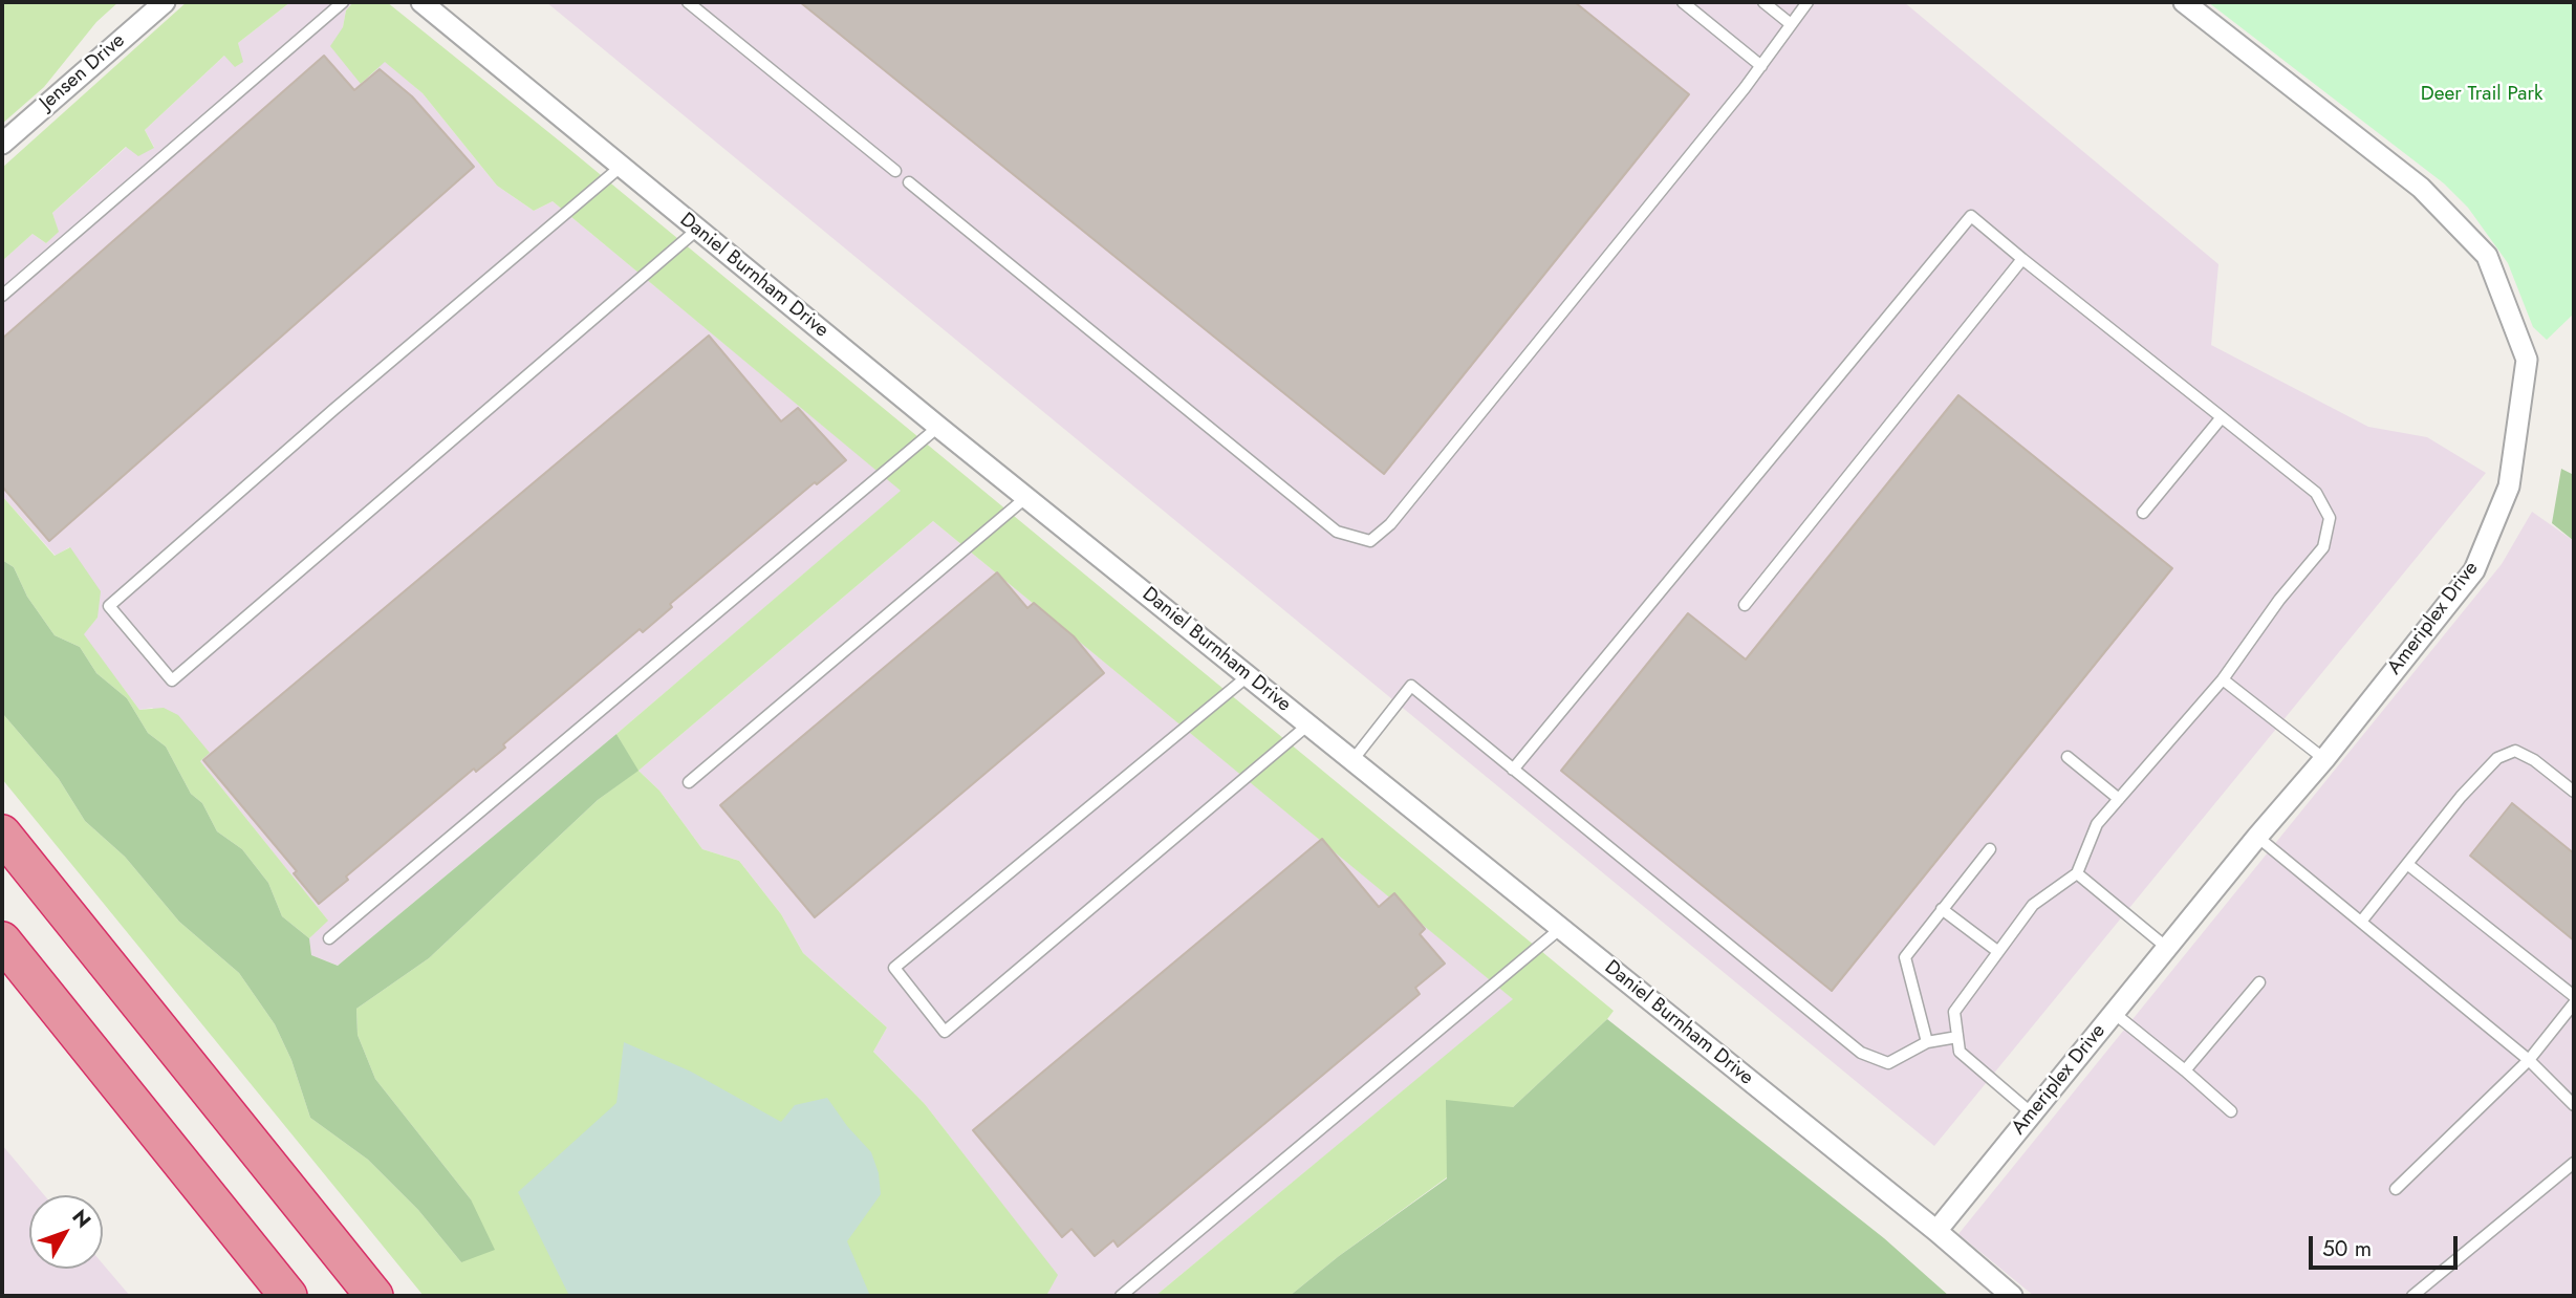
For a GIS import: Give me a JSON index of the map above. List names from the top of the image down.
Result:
{
  "streets": {
    "street": ["Jensen Drive", "Daniel Burnham Drive", "Ameriplex Drive"]
  },
  "crossings": [
    ["Daniel Burnham Drive", "Ameriplex Drive"]
  ],
  "parks": ["Deer Trail Park"],
  "scale_bar": "50 m",
  "north": "top right"
}
